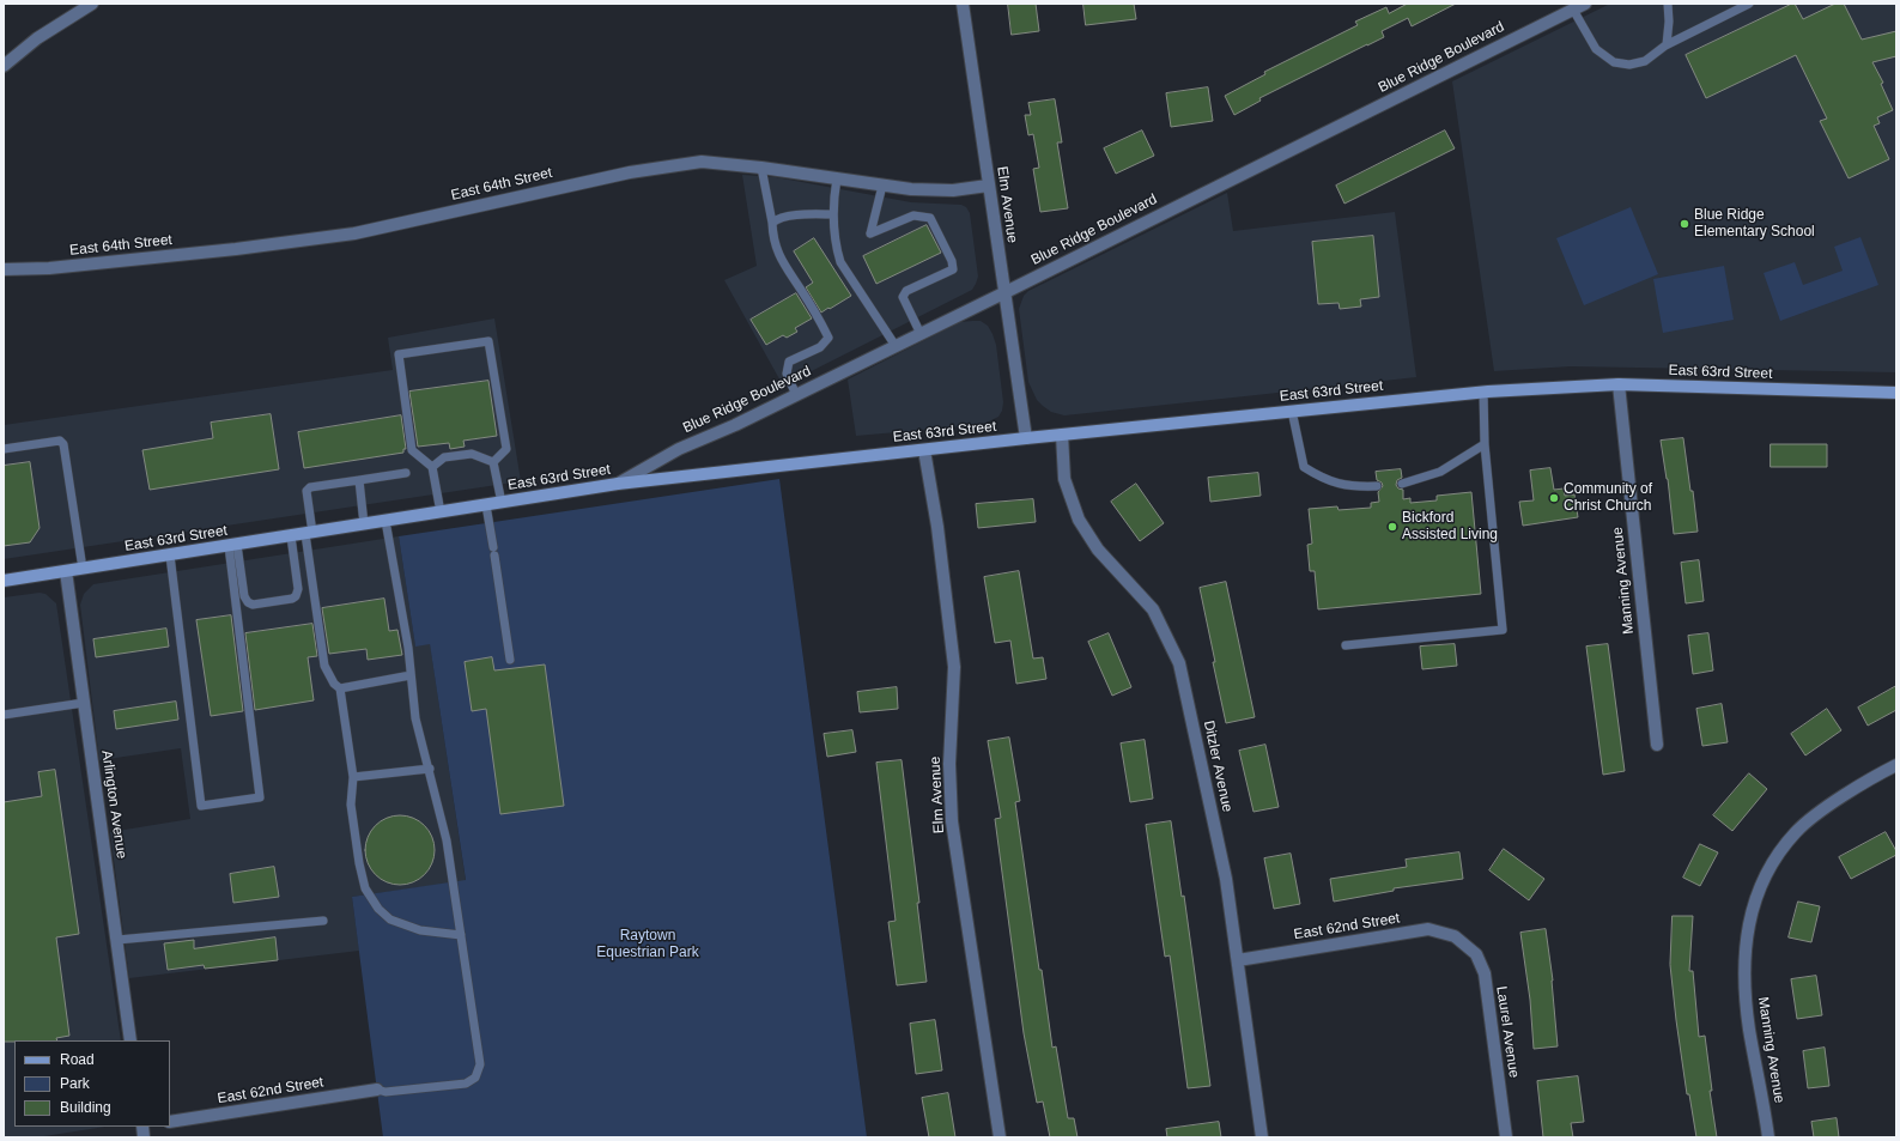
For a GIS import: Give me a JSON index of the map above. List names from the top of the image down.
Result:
{
  "streets": {
    "main road": ["East 63rd Street"],
    "street": [
      "Blue Ridge Boulevard",
      "East 64th Street",
      "Elm Avenue",
      "Manning Avenue",
      "Ditzler Avenue",
      "Arlington Avenue",
      "East 62nd Street",
      "Laurel Avenue"
    ]
  },
  "crossings": [
    ["Blue Ridge Boulevard", "Elm Avenue"],
    ["Blue Ridge Boulevard", "East 63rd Street"],
    ["East 64th Street", "Elm Avenue"],
    ["Elm Avenue", "East 63rd Street"],
    ["East 63rd Street", "Manning Avenue"],
    ["East 63rd Street", "Ditzler Avenue"],
    ["East 63rd Street", "Arlington Avenue"],
    ["Ditzler Avenue", "East 62nd Street"],
    ["East 62nd Street", "Laurel Avenue"]
  ],
  "parks": ["Raytown Equestrian Park"],
  "places": ["Blue Ridge Elementary School", "Community of Christ Church", "Bickford Assisted Living"],
  "legend": ["Road", "Park", "Building"]
}
